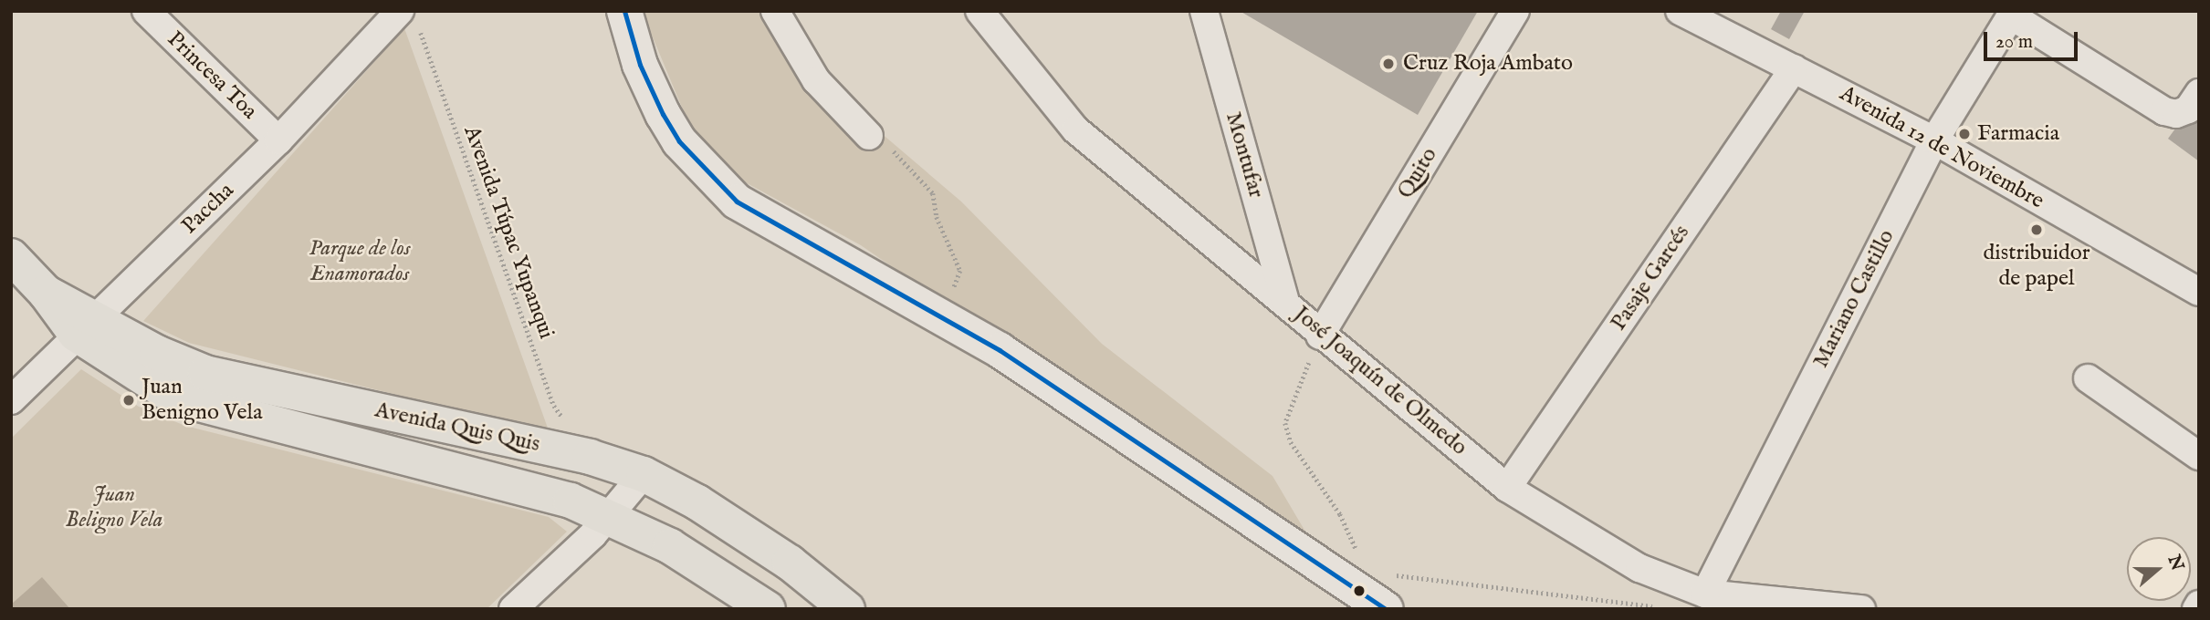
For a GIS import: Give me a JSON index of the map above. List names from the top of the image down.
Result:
{
  "streets": {
    "main road": ["Avenida Quis Quis"],
    "street": [
      "Princesa Toa",
      "Avenida 12 de Noviembre",
      "Montufar",
      "Quito",
      "Paccha",
      "Pasaje Garcés",
      "Mariano Castillo",
      "José Joaquín de Olmedo"
    ],
    "path": ["Avenida Túpac Yupanqui"]
  },
  "crossings": [
    ["Princesa Toa", "Paccha"],
    ["Avenida 12 de Noviembre", "Pasaje Garcés"],
    ["Avenida 12 de Noviembre", "Mariano Castillo"],
    ["Montufar", "José Joaquín de Olmedo"],
    ["Quito", "José Joaquín de Olmedo"],
    ["Paccha", "Avenida Túpac Yupanqui"],
    ["Paccha", "Avenida Quis Quis"],
    ["Avenida Túpac Yupanqui", "Avenida Quis Quis"],
    ["Pasaje Garcés", "José Joaquín de Olmedo"],
    ["Mariano Castillo", "José Joaquín de Olmedo"]
  ],
  "parks": ["Parque de los Enamorados", "Juan Beligno Vela"],
  "places": [
    "Cruz Roja Ambato",
    "Farmacia",
    "distribuidor de papel",
    "Juan Benigno Vela"
  ],
  "lines": ["transit line 20"],
  "scale_bar": "20 m",
  "north": "right"
}
